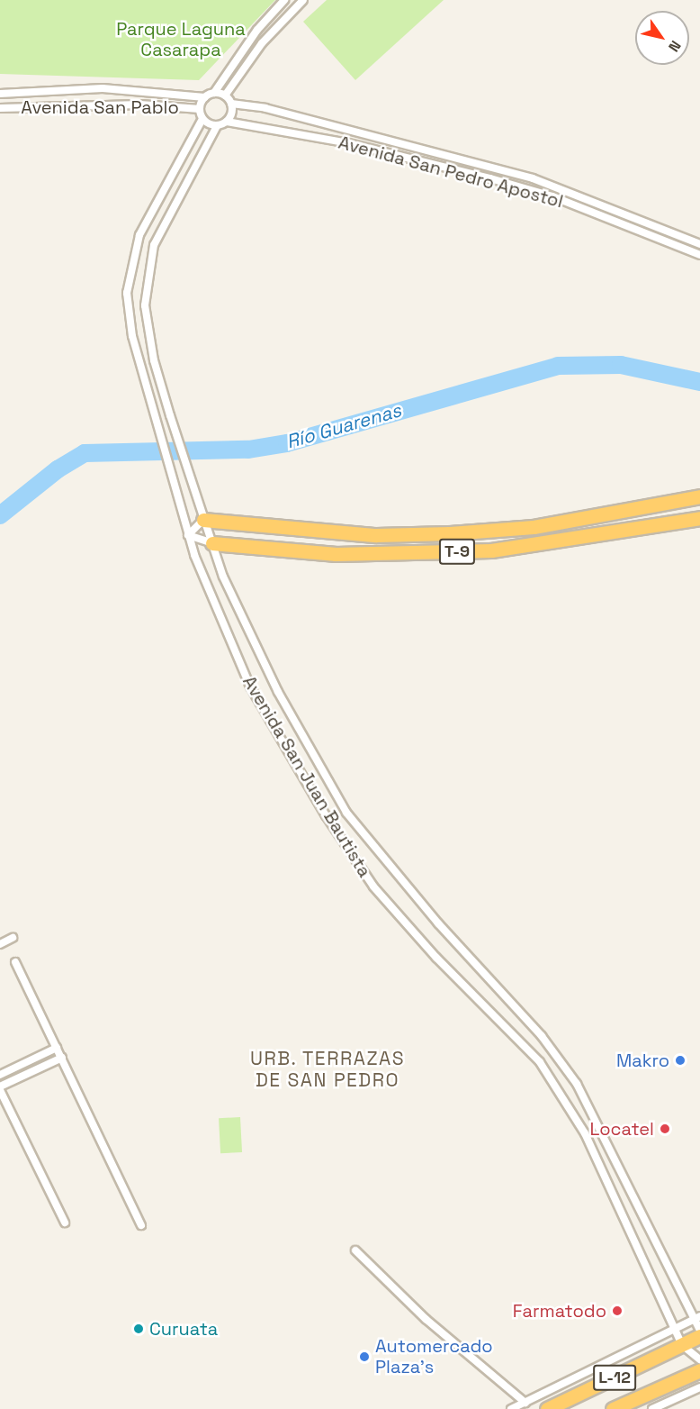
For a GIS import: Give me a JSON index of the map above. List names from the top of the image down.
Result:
{
  "streets": {
    "highway": ["T-9", "L-12"],
    "street": ["Avenida San Pablo", "Avenida San Pedro Apostol", "Avenida San Juan Bautista"]
  },
  "crossings": [
    ["Avenida San Pablo", "Avenida San Pedro Apostol"],
    ["Avenida San Pablo", "Avenida San Juan Bautista"],
    ["Avenida San Pedro Apostol", "Avenida San Juan Bautista"],
    ["T-9", "Avenida San Juan Bautista"],
    ["Avenida San Juan Bautista", "L-12"]
  ],
  "districts": ["URB. TERRAZAS DE SAN PEDRO"],
  "water": ["Río Guarenas"],
  "parks": ["Parque Laguna Casarapa"],
  "places": [
    "Makro",
    "Locatel",
    "Farmatodo",
    "Curuata",
    "Automercado Plaza's"
  ],
  "north": "bottom right"
}
